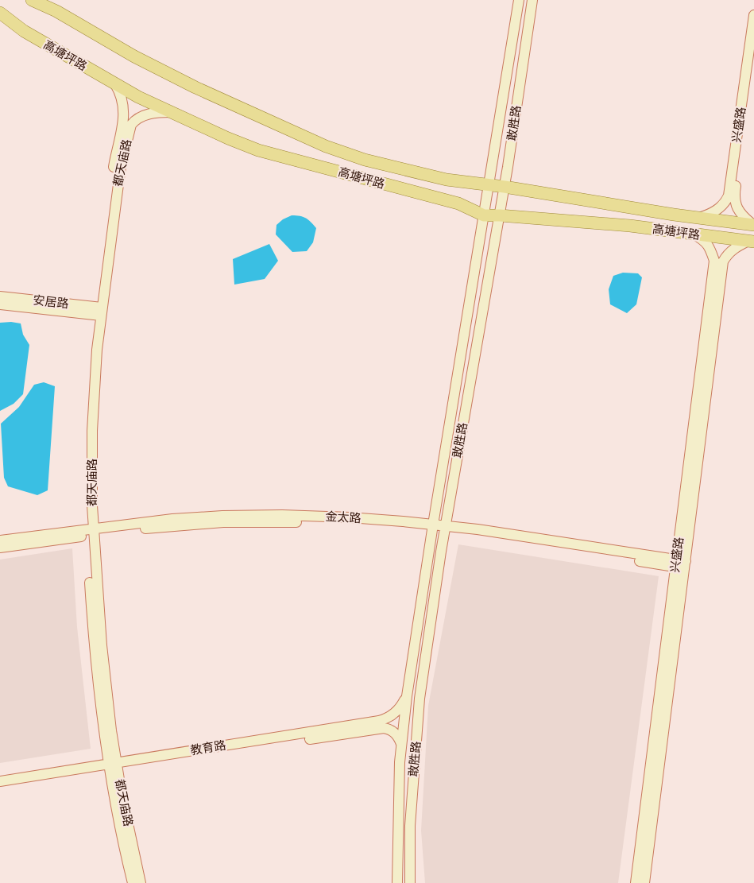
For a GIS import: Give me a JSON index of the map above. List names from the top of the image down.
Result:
{
  "streets": {
    "main road": ["高塘坪路"],
    "street": [
      "敢胜路",
      "兴盛路",
      "都天庙路",
      "安居路",
      "金太路",
      "教育路"
    ]
  },
  "crossings": [
    ["高塘坪路", "敢胜路"],
    ["高塘坪路", "兴盛路"],
    ["高塘坪路", "都天庙路"],
    ["敢胜路", "金太路"],
    ["敢胜路", "教育路"],
    ["兴盛路", "金太路"],
    ["都天庙路", "安居路"],
    ["都天庙路", "金太路"],
    ["都天庙路", "教育路"]
  ]
}
